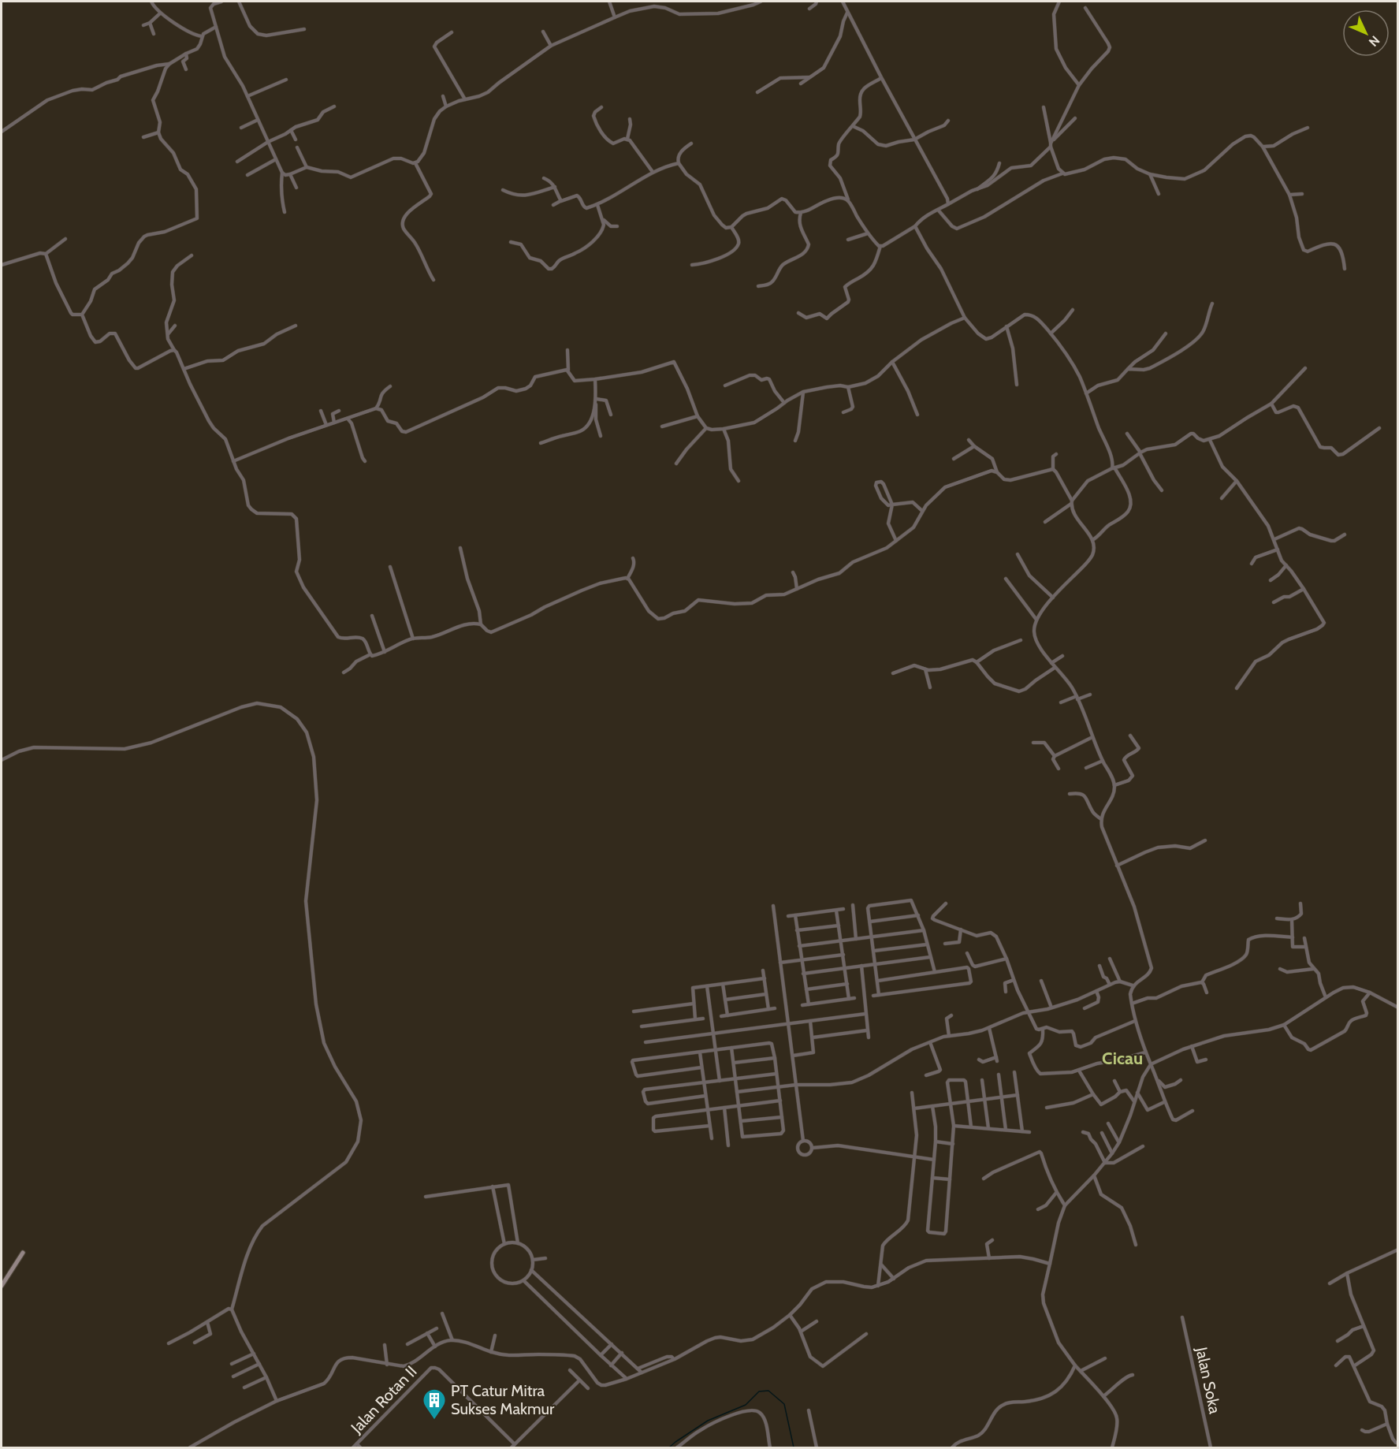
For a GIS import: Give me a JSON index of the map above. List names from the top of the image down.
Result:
{
  "streets": {
    "street": ["Jalan Soka", "Jalan Rotan II"]
  },
  "districts": ["Cicau"],
  "places": {
    "building": ["PT Catur Mitra Sukses Makmur"]
  },
  "north": "bottom right"
}
